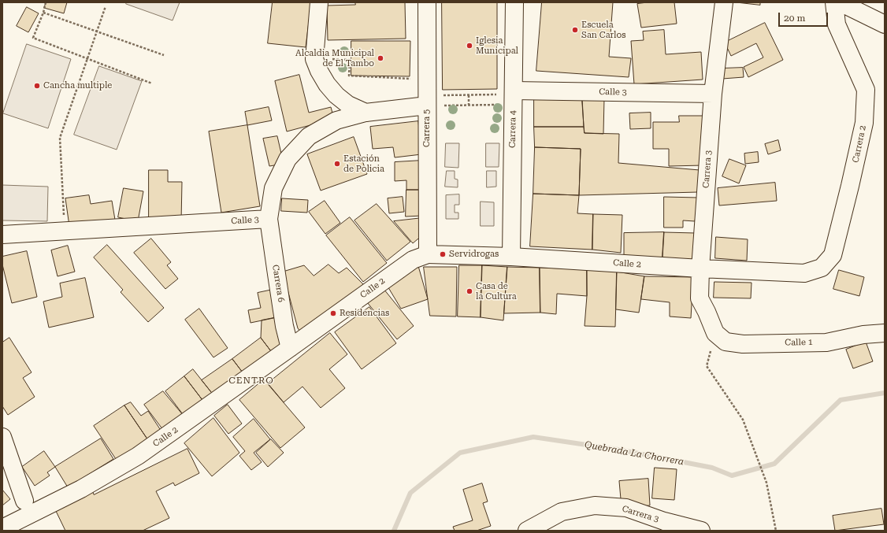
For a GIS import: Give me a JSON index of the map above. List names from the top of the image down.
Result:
{
  "streets": {
    "street": [
      "Calle 3",
      "Carrera 5",
      "Carrera 4",
      "Carrera 2",
      "Carrera 3",
      "Calle 2",
      "Carrera 6",
      "Calle 1"
    ]
  },
  "crossings": [
    ["Calle 3", "Carrera 5"],
    ["Calle 3", "Carrera 4"],
    ["Calle 3", "Carrera 3"],
    ["Calle 3", "Carrera 6"],
    ["Carrera 5", "Calle 2"],
    ["Carrera 4", "Calle 2"],
    ["Carrera 2", "Calle 2"],
    ["Carrera 3", "Calle 2"],
    ["Carrera 3", "Calle 1"],
    ["Calle 2", "Carrera 6"]
  ],
  "districts": ["CENTRO"],
  "water": ["Quebrada La Chorrera"],
  "places": [
    "Escuela San Carlos",
    "Iglesia Municipal",
    "Alcaldia Municipal de El Tambo",
    "Cancha multiple",
    "Estación de Policia",
    "Servidrogas",
    "Casa de la Cultura",
    "Residencias"
  ],
  "scale_bar": "20 m"
}
